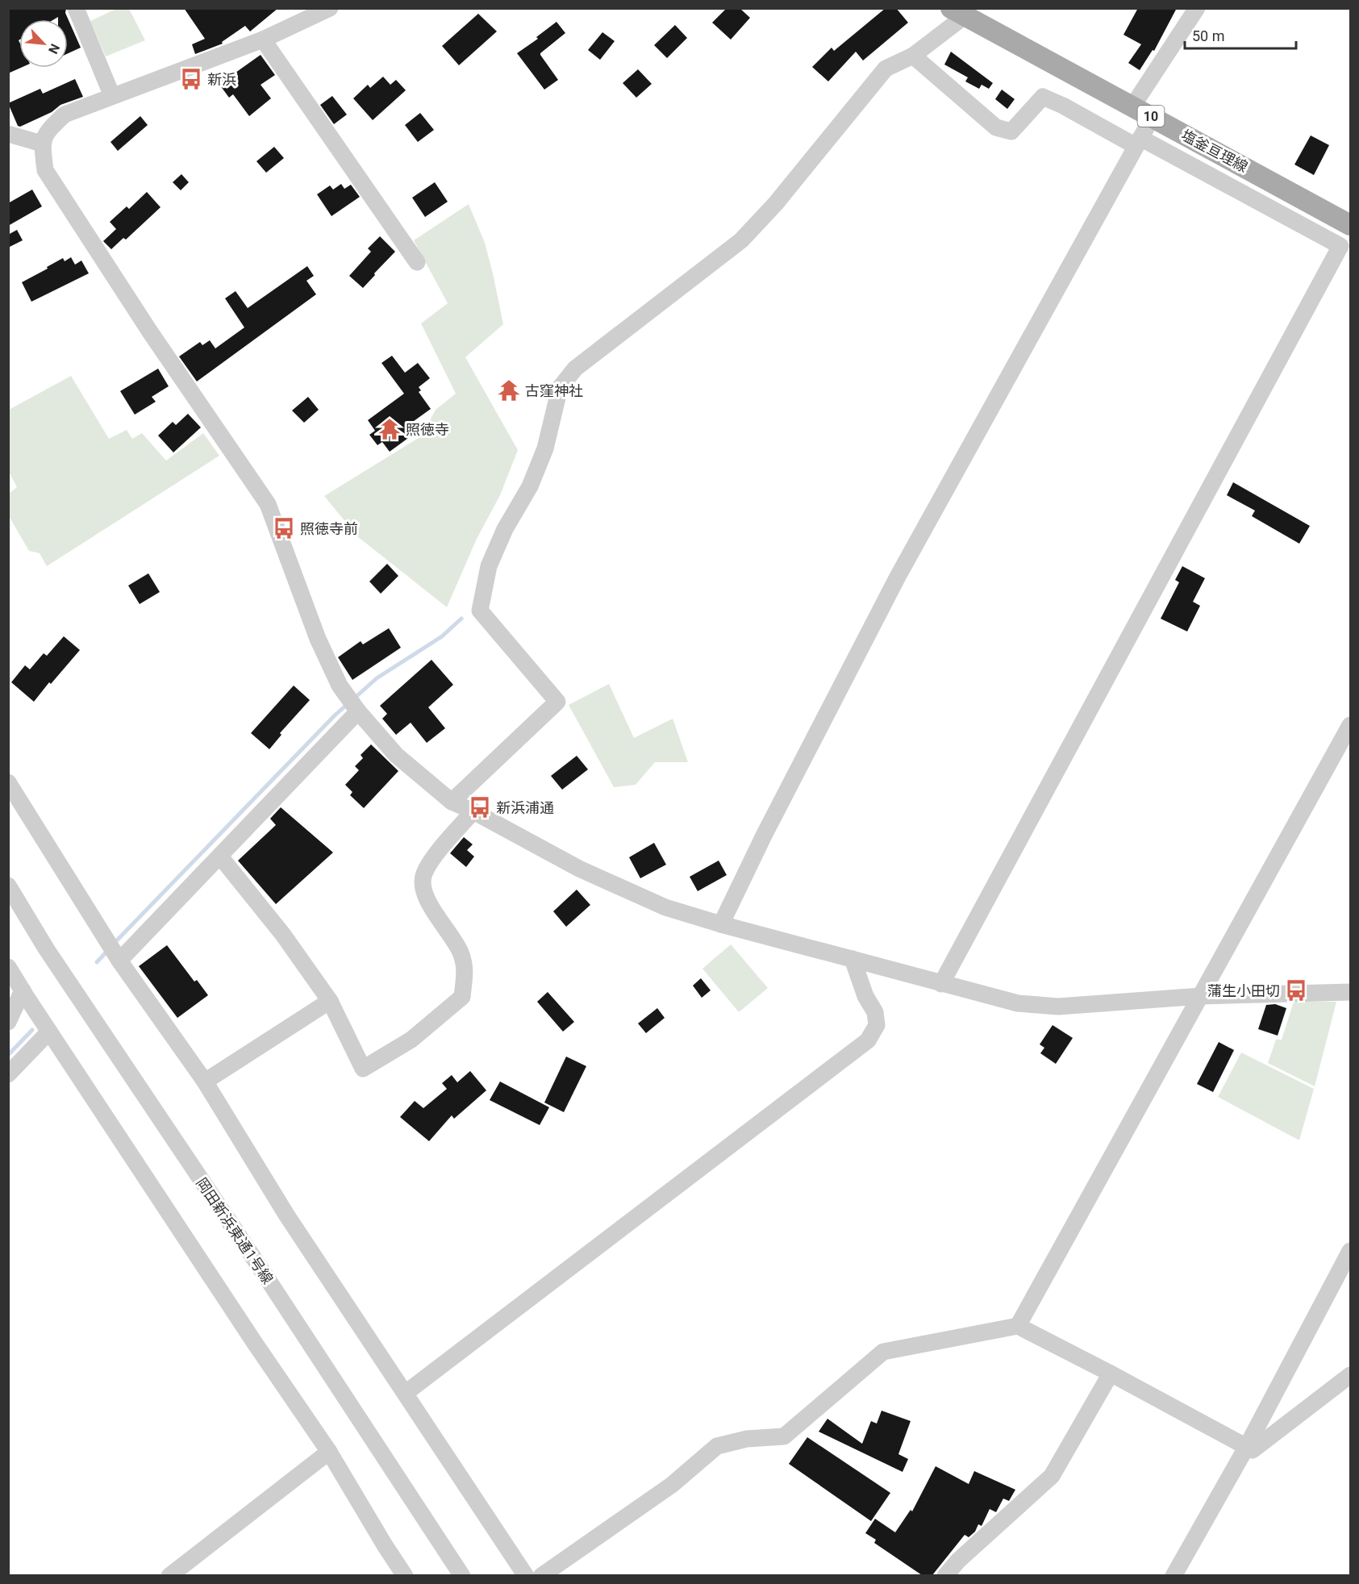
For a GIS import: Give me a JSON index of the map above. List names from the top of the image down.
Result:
{
  "streets": {
    "main road": ["10", "塩釜亘理線"],
    "street": ["岡田新浜東通1号線"]
  },
  "places": {
    "bus stop": [
      "新浜",
      "照徳寺前",
      "新浜浦通",
      "蒲生小田切"
    ],
    "temple": ["古窪神社", "照徳寺"]
  },
  "scale_bar": "50 m",
  "north": "bottom right"
}
